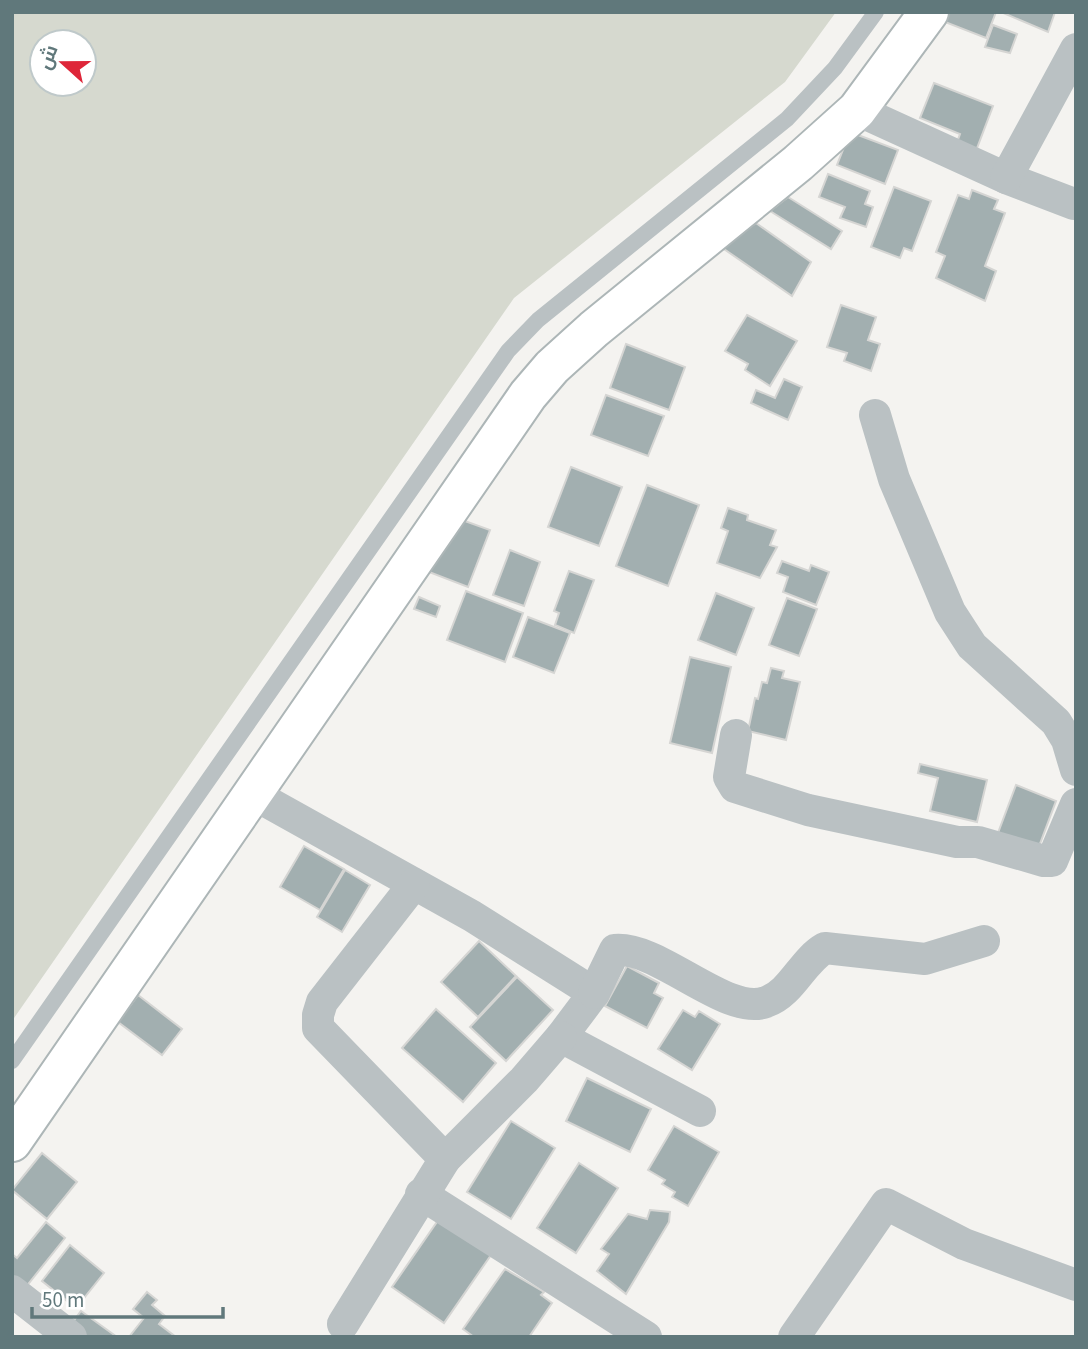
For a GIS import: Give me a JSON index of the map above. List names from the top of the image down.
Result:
{
  "scale_bar": "50 m",
  "north": "left"
}
